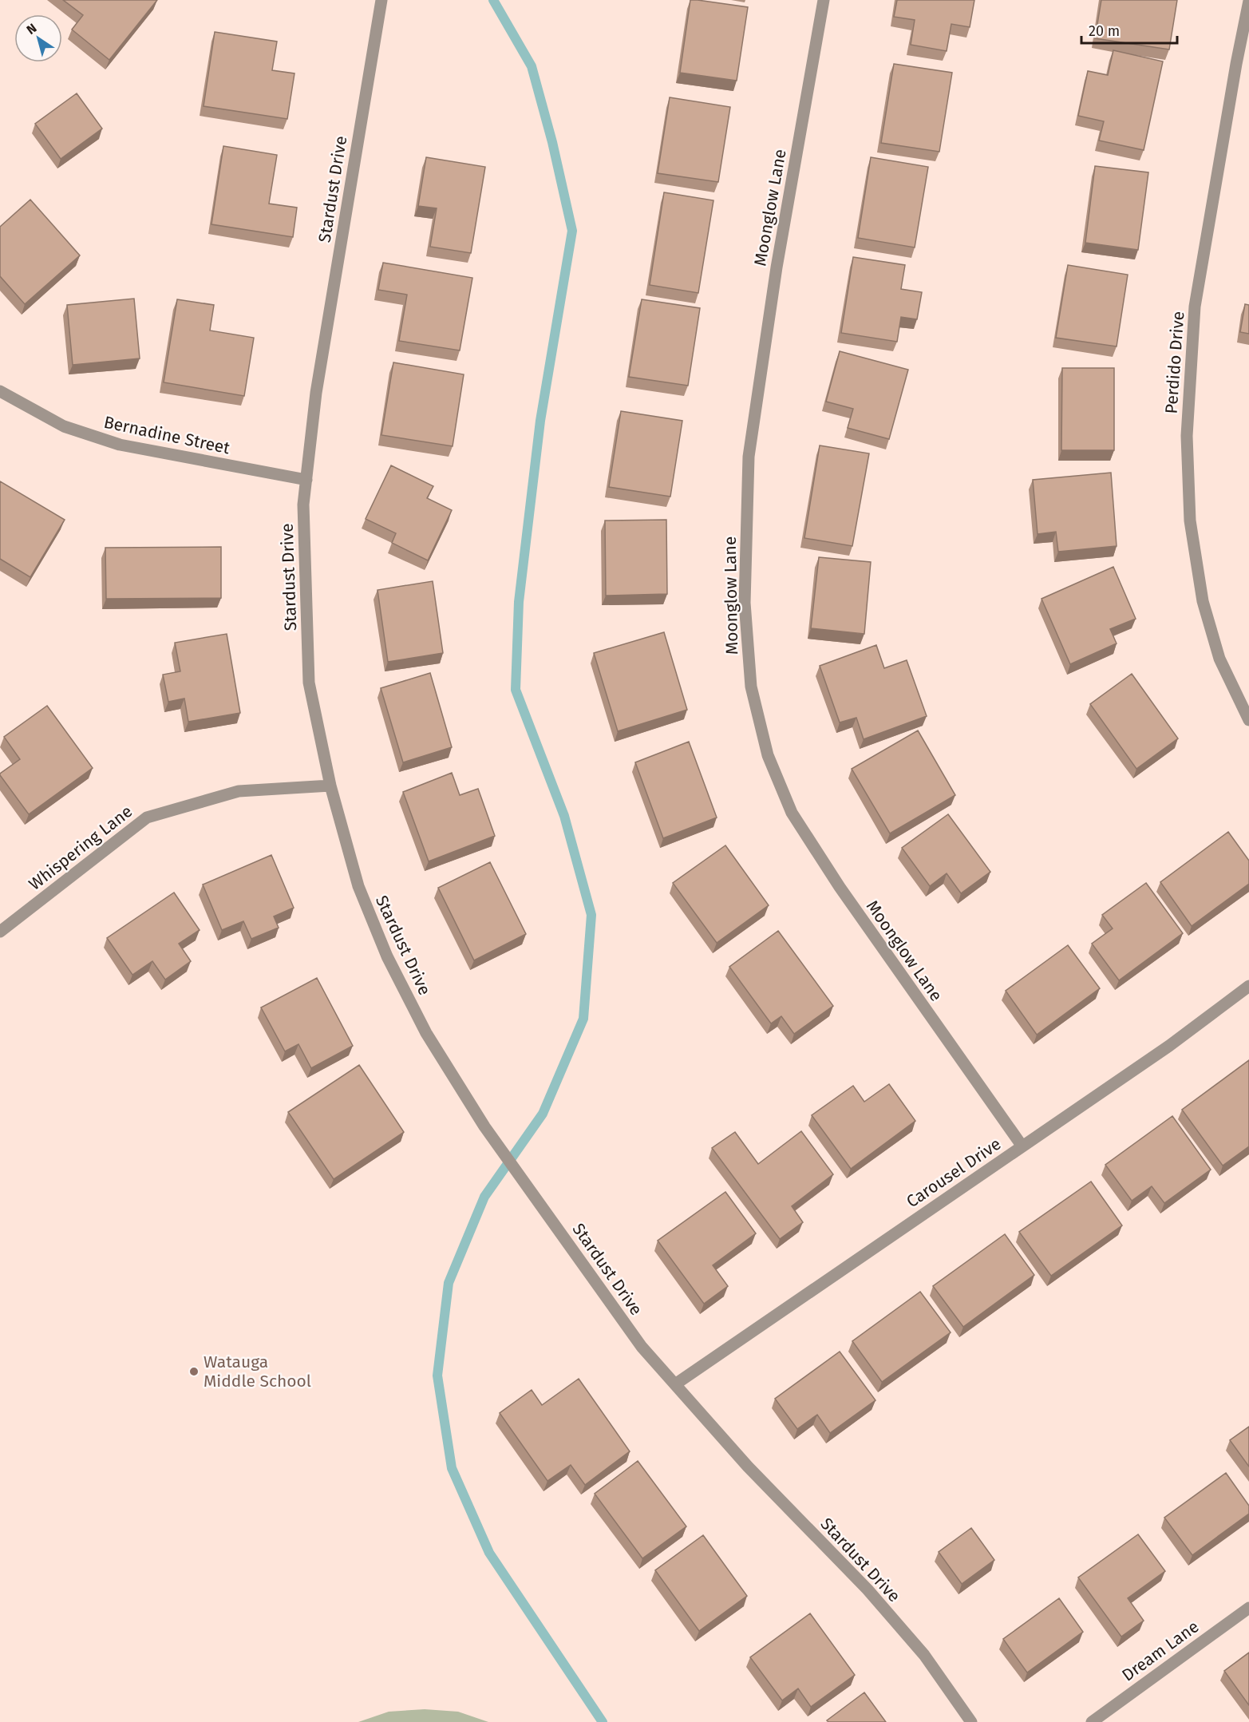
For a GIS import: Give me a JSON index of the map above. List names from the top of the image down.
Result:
{
  "streets": {
    "street": [
      "Stardust Drive",
      "Moonglow Lane",
      "Perdido Drive",
      "Bernadine Street",
      "Whispering Lane",
      "Carousel Drive",
      "Dream Lane"
    ]
  },
  "crossings": [
    ["Stardust Drive", "Bernadine Street"],
    ["Stardust Drive", "Whispering Lane"],
    ["Stardust Drive", "Carousel Drive"],
    ["Moonglow Lane", "Carousel Drive"]
  ],
  "places": ["Watauga Middle School"],
  "scale_bar": "20 m",
  "north": "top left"
}
